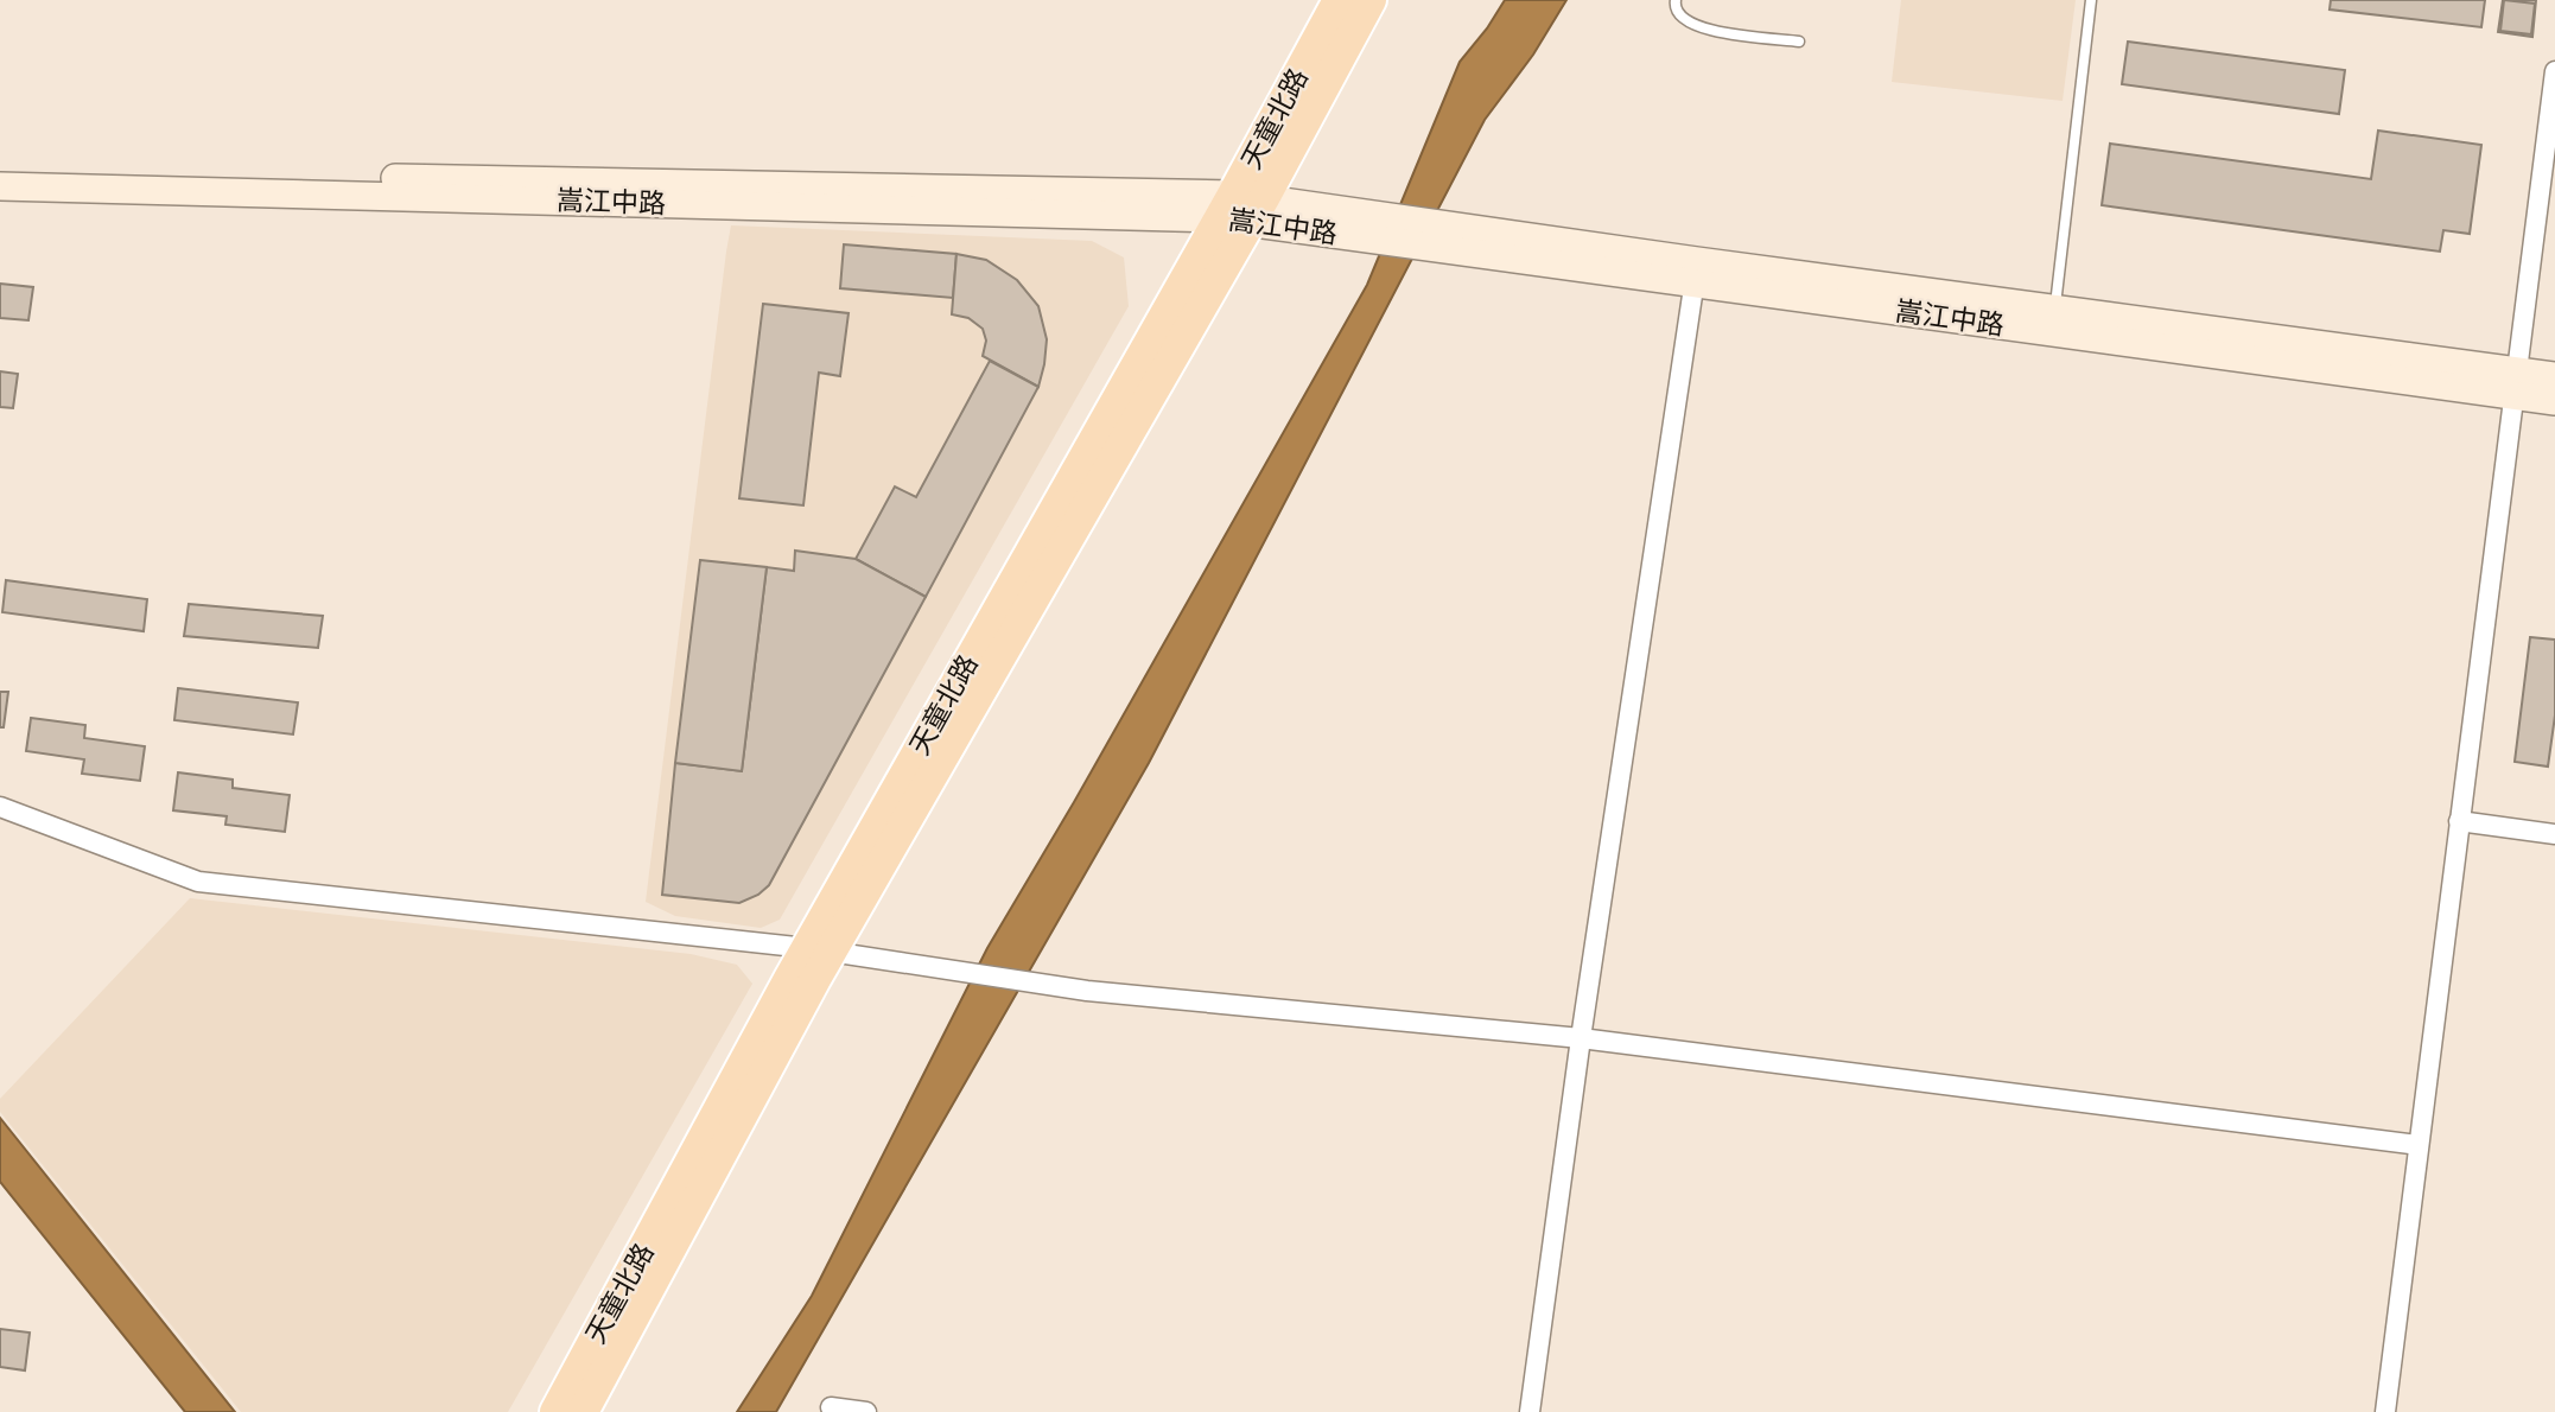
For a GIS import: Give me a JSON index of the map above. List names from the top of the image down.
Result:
{
  "streets": {
    "main road": ["天童北路", "嵩江中路"]
  },
  "crossings": [
    ["天童北路", "嵩江中路"]
  ]
}
